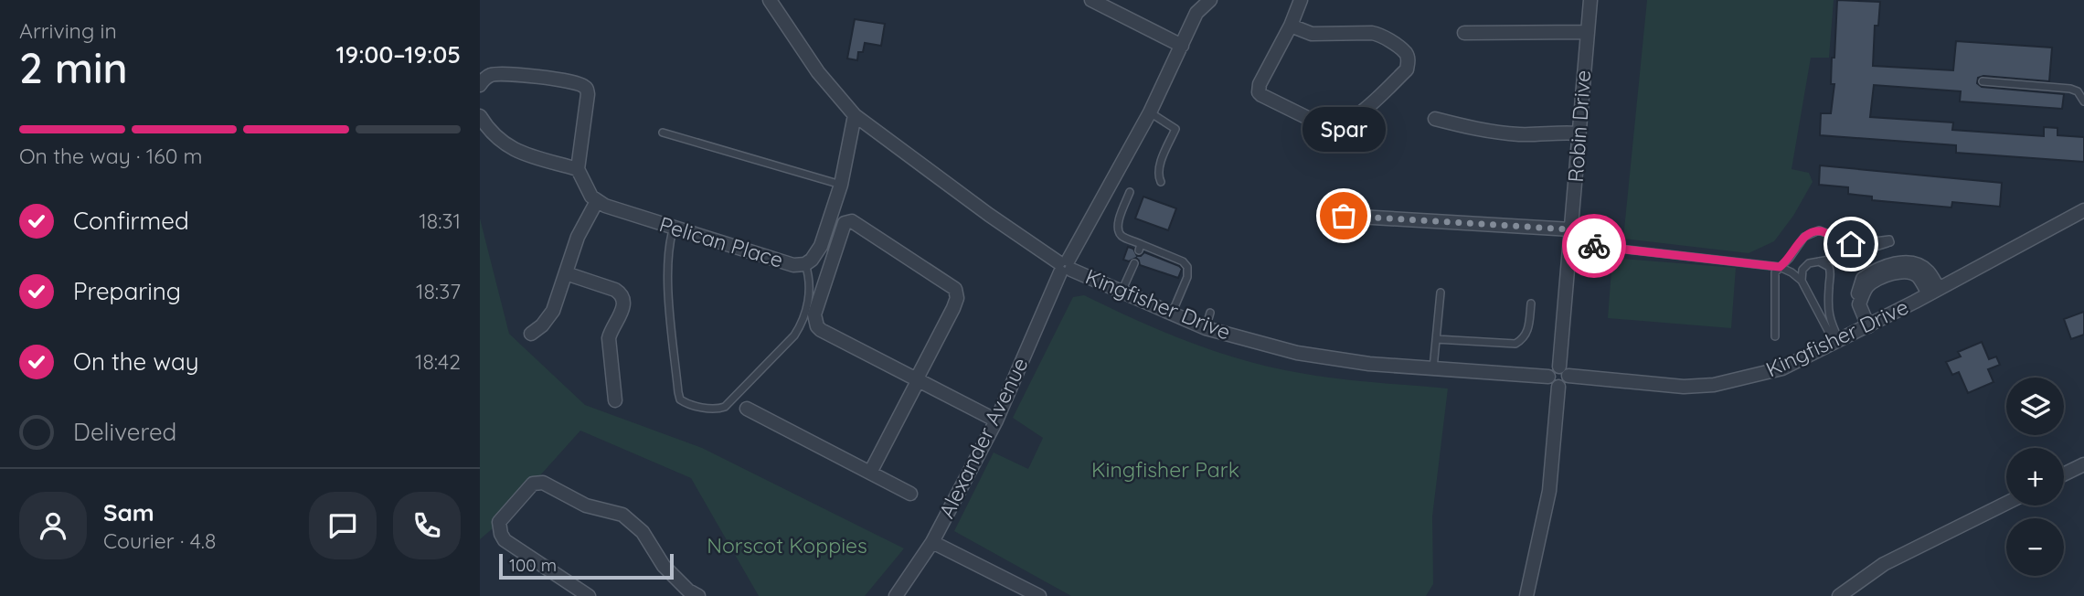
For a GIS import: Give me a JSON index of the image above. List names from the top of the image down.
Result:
{
  "streets": {
    "street": [
      "Robin Drive",
      "Pelican Place",
      "Kingfisher Drive",
      "Alexander Avenue"
    ]
  },
  "crossings": [
    ["Robin Drive", "Kingfisher Drive"],
    ["Pelican Place", "Kingfisher Drive"],
    ["Kingfisher Drive", "Alexander Avenue"]
  ],
  "parks": ["Kingfisher Park", "Norscot Koppies"],
  "places": ["Spar"],
  "scale_bar": "100 m",
  "page": {
    "heading": ["2 min", "Arriving in", "19:00–19:05"],
    "panel": ["Sam", "Courier · 4.8"],
    "bubble": "Spar",
    "bar": "On the way · 160 m",
    "list": [
      ["Confirmed", "18:31"],
      ["Preparing", "18:37"],
      ["On the way", "18:42"],
      "Delivered"
    ],
    "map_buttons": ["+", "−"],
    "scale": "100 m"
  }
}
